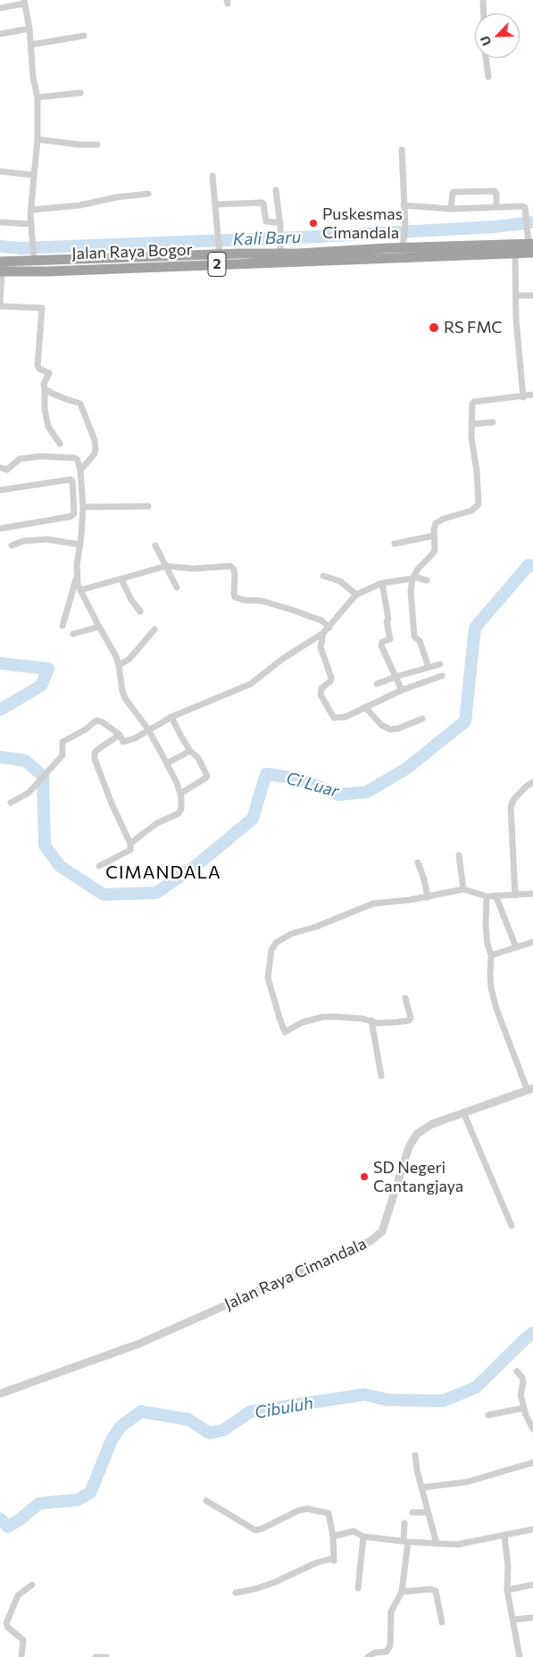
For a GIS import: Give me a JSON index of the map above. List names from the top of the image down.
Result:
{
  "streets": {
    "highway": ["Jalan Raya Bogor", "2"],
    "street": ["Jalan Raya Cimandala"]
  },
  "districts": ["CIMANDALA"],
  "water": ["Kali Baru", "Ci Luar", "Cibuluh"],
  "places": ["Puskesmas Cimandala", "RS FMC", "SD Negeri Cantangjaya"],
  "north": "bottom left"
}
